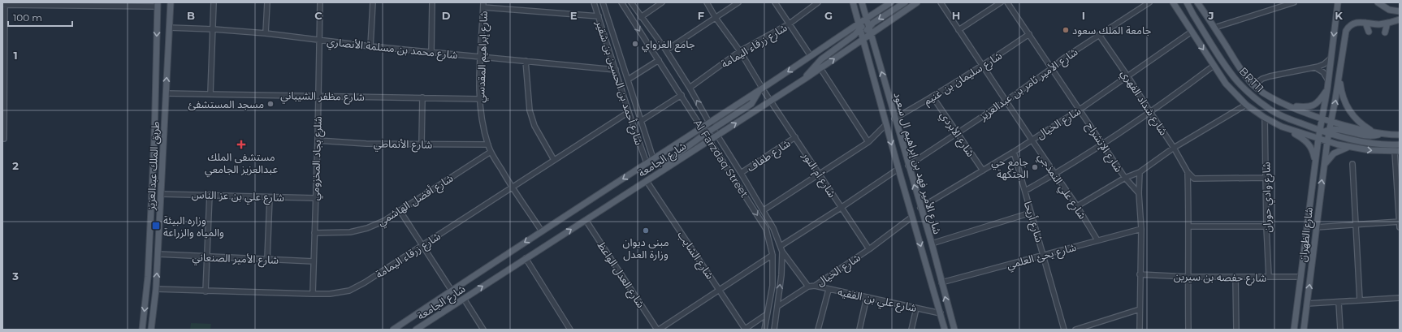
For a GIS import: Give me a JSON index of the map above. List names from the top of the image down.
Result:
{
  "streets": {
    "main road": [
      "BRT11",
      "شارع الجامعة",
      "شارع الأمير فهد بن إبراهيم ال سعود",
      "طريق الملك عبدالعزيز",
      "شارع الظهران"
    ],
    "street": [
      "شارع زرقاء اليمامة",
      "شارع محمد بن مسلمة الأنصاري",
      "شارع إبراهيم المقدسي",
      "شارع سليمان بن غنيم",
      "شارع أحمد بن الحسين بن شقير",
      "شارع الأمير ثامر بن عبدالعزيز",
      "شارع مظفر الشيباني",
      "شارع شداد الفهري",
      "شارع الخيال",
      "شارع الأبردي",
      "شارع الأنماطي",
      "شارع الإنشراح",
      "شارع طفاف",
      "شلرع بجاد المخزومي",
      "Al Farzdaq Street",
      "شارع أم النور",
      "شارع علي النمذجي",
      "شارع علي بن عز الناس",
      "شارع وادي حوران",
      "شارع أفضل الهاشمي",
      "شارع أريحا",
      "شارع الشايب",
      "شارع يحئ العلمي",
      "شارع الأمير الصنعاني",
      "شارع العدل الواعظ",
      "شارع حفصه بن سيرين",
      "شارع علي بن الفقيه"
    ]
  },
  "crossings": [
    ["شارع زرقاء اليمامة", "شارع إبراهيم المقدسي"],
    ["شارع زرقاء اليمامة", "شارع أحمد بن الحسين بن شقير"],
    ["شارع زرقاء اليمامة", "شلرع بجاد المخزومي"],
    ["شارع زرقاء اليمامة", "Al Farzdaq Street"],
    ["شارع زرقاء اليمامة", "طريق الملك عبدالعزيز"],
    ["شارع محمد بن مسلمة الأنصاري", "شارع إبراهيم المقدسي"],
    ["شارع محمد بن مسلمة الأنصاري", "شارع أحمد بن الحسين بن شقير"],
    ["شارع محمد بن مسلمة الأنصاري", "شلرع بجاد المخزومي"],
    ["شارع محمد بن مسلمة الأنصاري", "طريق الملك عبدالعزيز"],
    ["شارع إبراهيم المقدسي", "شارع مظفر الشيباني"],
    ["شارع إبراهيم المقدسي", "شارع الأنماطي"],
    ["شارع إبراهيم المقدسي", "شارع الجامعة"],
    ["شارع إبراهيم المقدسي", "شارع أفضل الهاشمي"],
    ["شارع سليمان بن غنيم", "شارع الأبردي"],
    ["شارع سليمان بن غنيم", "شارع الإنشراح"],
    ["شارع سليمان بن غنيم", "شارع الأمير فهد بن إبراهيم ال سعود"],
    ["شارع سليمان بن غنيم", "شارع علي النمذجي"],
    ["BRT11", "شارع الظهران"],
    ["شارع أحمد بن الحسين بن شقير", "شارع الجامعة"],
    ["شارع الأمير ثامر بن عبدالعزيز", "شارع شداد الفهري"],
    ["شارع الأمير ثامر بن عبدالعزيز", "شارع الأبردي"],
    ["شارع الأمير ثامر بن عبدالعزيز", "شارع الإنشراح"],
    ["شارع الأمير ثامر بن عبدالعزيز", "شارع الأمير فهد بن إبراهيم ال سعود"],
    ["شارع الأمير ثامر بن عبدالعزيز", "شارع علي النمذجي"],
    ["شارع مظفر الشيباني", "شلرع بجاد المخزومي"],
    ["شارع مظفر الشيباني", "طريق الملك عبدالعزيز"],
    ["شارع شداد الفهري", "شارع الخيال"],
    ["شارع شداد الفهري", "شارع وادي حوران"],
    ["شارع شداد الفهري", "شارع حفصه بن سيرين"],
    ["شارع الخيال", "شارع الأبردي"],
    ["شارع الخيال", "شارع الإنشراح"],
    ["شارع الخيال", "Al Farzdaq Street"],
    ["شارع الخيال", "شارع الأمير فهد بن إبراهيم ال سعود"],
    ["شارع الخيال", "شارع أم النور"],
    ["شارع الخيال", "شارع علي النمذجي"],
    ["شارع الخيال", "شارع أريحا"],
    ["شارع الخيال", "شارع علي بن الفقيه"],
    ["شارع الأنماطي", "شلرع بجاد المخزومي"],
    ["شارع الإنشراح", "شارع يحئ العلمي"],
    ["شارع الإنشراح", "شارع حفصه بن سيرين"],
    ["شارع طفاف", "Al Farzdaq Street"],
    ["شارع طفاف", "شارع أم النور"],
    ["شلرع بجاد المخزومي", "شارع علي بن عز الناس"],
    ["شلرع بجاد المخزومي", "شارع أفضل الهاشمي"],
    ["شلرع بجاد المخزومي", "شارع الأمير الصنعاني"],
    ["Al Farzdaq Street", "شارع الجامعة"],
    ["شارع الجامعة", "شارع الأمير فهد بن إبراهيم ال سعود"],
    ["شارع الجامعة", "شارع أم النور"],
    ["شارع الجامعة", "شارع الشايب"],
    ["شارع الجامعة", "شارع العدل الواعظ"],
    ["شارع الأمير فهد بن إبراهيم ال سعود", "شارع يحئ العلمي"],
    ["شارع الأمير فهد بن إبراهيم ال سعود", "شارع علي بن الفقيه"],
    ["طريق الملك عبدالعزيز", "شارع علي بن عز الناس"],
    ["طريق الملك عبدالعزيز", "شارع الأمير الصنعاني"],
    ["شارع علي النمذجي", "شارع يحئ العلمي"],
    ["شارع وادي حوران", "شارع حفصه بن سيرين"],
    ["شارع أريحا", "شارع يحئ العلمي"],
    ["شارع الظهران", "شارع حفصه بن سيرين"]
  ],
  "places": {
    "other": [
      "جامعة الملك سعود",
      "جامع الغزواي",
      "مسجد المستشفئ",
      "جامع حي الجتكهة",
      "مبنى ديوان وزارة العدل"
    ],
    "health": ["مستشفى الملك عبدالعزيز الجامعي"],
    "transit": ["وزاره البيئة والمياه والزراعة"]
  },
  "scale_bar": "100 m",
  "grid": {
    "columns": [
      "B",
      "C",
      "D",
      "E",
      "F",
      "G",
      "H",
      "I",
      "J",
      "K"
    ],
    "rows": ["1", "2", "3"]
  }
}
